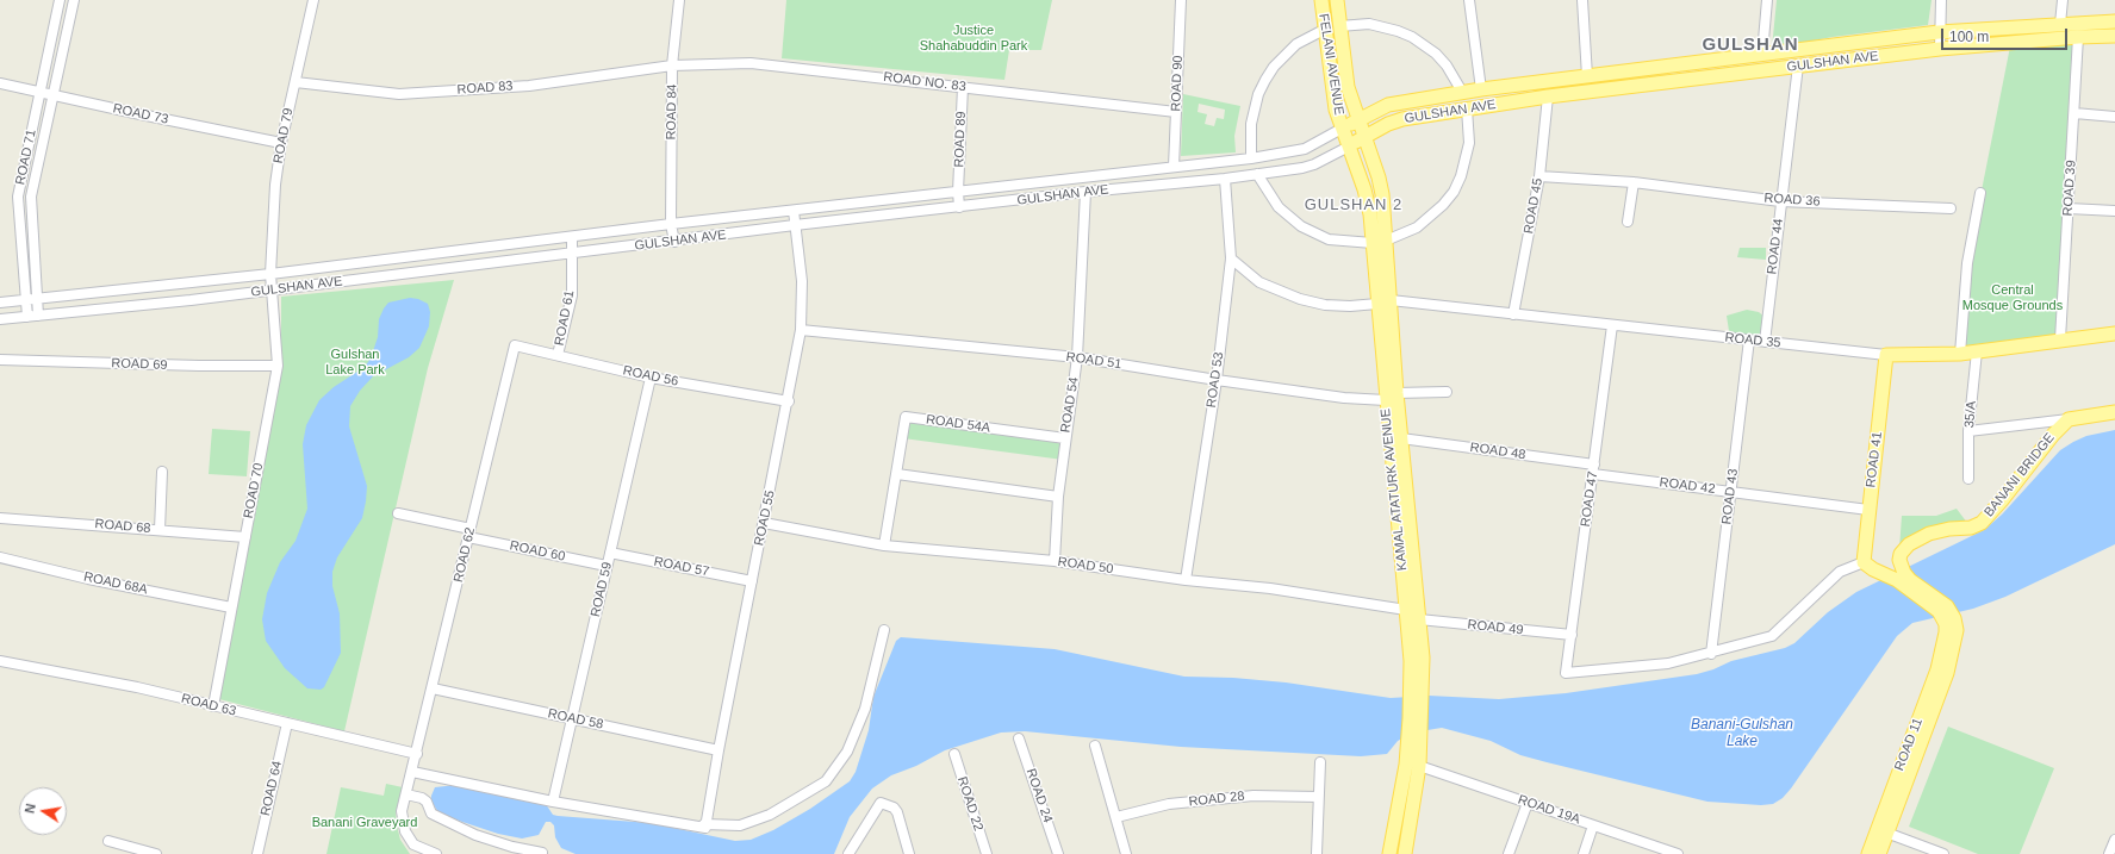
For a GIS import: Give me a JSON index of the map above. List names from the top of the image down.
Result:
{
  "streets": {
    "main road": [
      "GULSHAN AVE",
      "FELANI AVENUE",
      "ROAD 35",
      "ROAD 41",
      "BANANI BRIDGE",
      "KAMAL ATATURK AVENUE",
      "ROAD 11"
    ],
    "street": [
      "ROAD NO. 83",
      "ROAD 90",
      "ROAD 83",
      "ROAD 84",
      "ROAD 73",
      "ROAD 79",
      "ROAD 89",
      "ROAD 71",
      "ROAD 39",
      "ROAD 36",
      "ROAD 45",
      "ROAD 44",
      "ROAD 61",
      "ROAD 51",
      "ROAD 69",
      "ROAD 56",
      "ROAD 53",
      "ROAD 54",
      "35/A",
      "ROAD 54A",
      "ROAD 48",
      "ROAD 42",
      "ROAD 70",
      "ROAD 43",
      "ROAD 47",
      "ROAD 55",
      "ROAD 68",
      "ROAD 60",
      "ROAD 62",
      "ROAD 50",
      "ROAD 57",
      "ROAD 68A",
      "ROAD 59",
      "ROAD 49",
      "ROAD 63",
      "ROAD 58",
      "ROAD 64",
      "ROAD 24",
      "ROAD 28",
      "ROAD 22",
      "ROAD 19A"
    ]
  },
  "crossings": [
    ["GULSHAN AVE", "FELANI AVENUE"],
    ["GULSHAN AVE", "ROAD 90"],
    ["GULSHAN AVE", "ROAD 84"],
    ["GULSHAN AVE", "ROAD 79"],
    ["GULSHAN AVE", "ROAD 89"],
    ["GULSHAN AVE", "ROAD 71"],
    ["GULSHAN AVE", "ROAD 39"],
    ["GULSHAN AVE", "ROAD 45"],
    ["GULSHAN AVE", "ROAD 44"],
    ["GULSHAN AVE", "ROAD 61"],
    ["GULSHAN AVE", "ROAD 53"],
    ["GULSHAN AVE", "ROAD 54"],
    ["GULSHAN AVE", "KAMAL ATATURK AVENUE"],
    ["GULSHAN AVE", "ROAD 70"],
    ["GULSHAN AVE", "ROAD 55"],
    ["FELANI AVENUE", "KAMAL ATATURK AVENUE"],
    ["ROAD NO. 83", "ROAD 90"],
    ["ROAD NO. 83", "ROAD 83"],
    ["ROAD NO. 83", "ROAD 84"],
    ["ROAD NO. 83", "ROAD 89"],
    ["ROAD 83", "ROAD 84"],
    ["ROAD 83", "ROAD 79"],
    ["ROAD 73", "ROAD 79"],
    ["ROAD 73", "ROAD 71"],
    ["ROAD 79", "ROAD 70"],
    ["ROAD 39", "ROAD 35"],
    ["ROAD 36", "ROAD 45"],
    ["ROAD 36", "ROAD 44"],
    ["ROAD 45", "ROAD 35"],
    ["ROAD 44", "ROAD 35"],
    ["ROAD 61", "ROAD 56"],
    ["ROAD 35", "35/A"],
    ["ROAD 35", "ROAD 41"],
    ["ROAD 35", "KAMAL ATATURK AVENUE"],
    ["ROAD 35", "ROAD 43"],
    ["ROAD 35", "ROAD 47"],
    ["ROAD 51", "ROAD 53"],
    ["ROAD 51", "ROAD 54"],
    ["ROAD 51", "KAMAL ATATURK AVENUE"],
    ["ROAD 51", "ROAD 55"],
    ["ROAD 69", "ROAD 70"],
    ["ROAD 56", "ROAD 55"],
    ["ROAD 56", "ROAD 62"],
    ["ROAD 56", "ROAD 59"],
    ["ROAD 53", "ROAD 50"],
    ["ROAD 54", "ROAD 54A"],
    ["ROAD 54", "ROAD 50"],
    ["ROAD 54A", "ROAD 50"],
    ["ROAD 48", "ROAD 42"],
    ["ROAD 48", "KAMAL ATATURK AVENUE"],
    ["ROAD 48", "ROAD 47"],
    ["ROAD 41", "ROAD 42"],
    ["BANANI BRIDGE", "ROAD 11"],
    ["ROAD 42", "ROAD 43"],
    ["ROAD 42", "ROAD 47"],
    ["KAMAL ATATURK AVENUE", "ROAD 50"],
    ["KAMAL ATATURK AVENUE", "ROAD 49"],
    ["KAMAL ATATURK AVENUE", "ROAD 19A"],
    ["ROAD 70", "ROAD 68"],
    ["ROAD 70", "ROAD 68A"],
    ["ROAD 70", "ROAD 63"],
    ["ROAD 43", "ROAD 47"],
    ["ROAD 47", "ROAD 49"],
    ["ROAD 55", "ROAD 50"],
    ["ROAD 55", "ROAD 57"],
    ["ROAD 55", "ROAD 58"],
    ["ROAD 60", "ROAD 62"],
    ["ROAD 60", "ROAD 59"],
    ["ROAD 62", "ROAD 63"],
    ["ROAD 62", "ROAD 58"],
    ["ROAD 50", "ROAD 49"],
    ["ROAD 57", "ROAD 59"],
    ["ROAD 59", "ROAD 58"],
    ["ROAD 63", "ROAD 64"]
  ],
  "districts": ["GULSHAN", "GULSHAN 2"],
  "water": ["Banani-Gulshan Lake"],
  "parks": [
    "Justice Shahabuddin Park",
    "Central Mosque Grounds",
    "Gulshan Lake Park",
    "Banani Graveyard"
  ],
  "scale_bar": "100 m",
  "north": "left"
}
